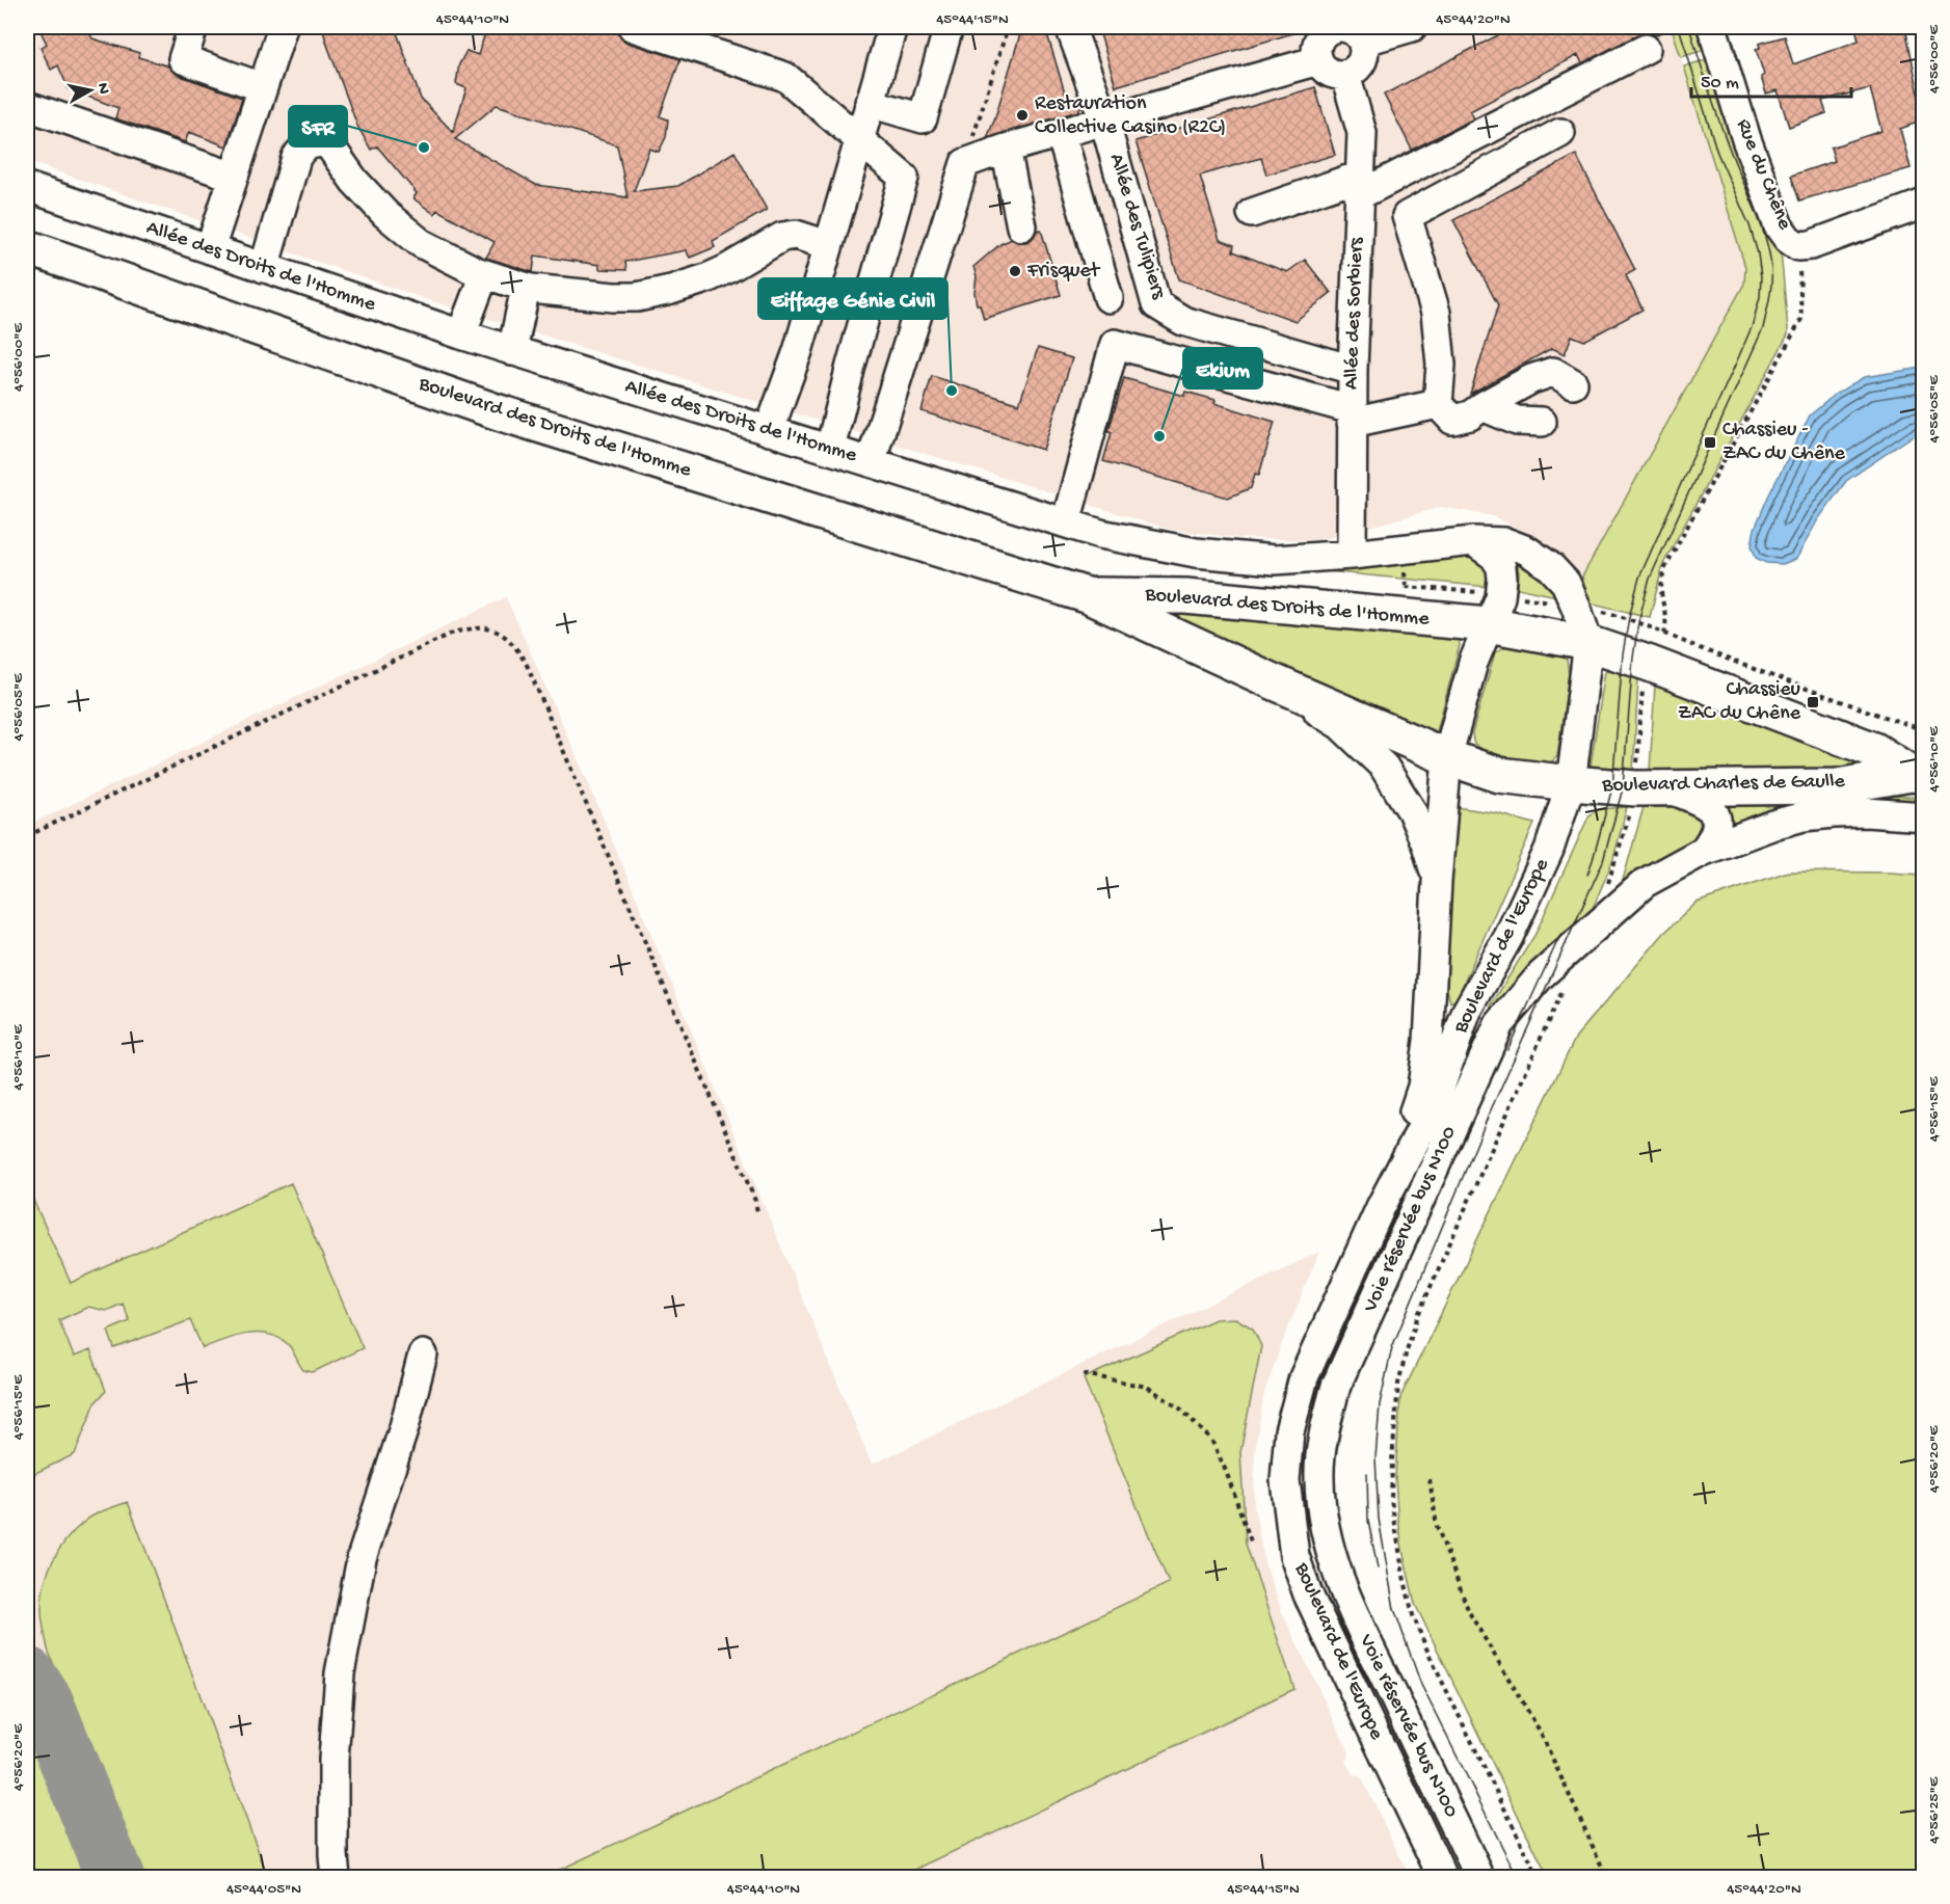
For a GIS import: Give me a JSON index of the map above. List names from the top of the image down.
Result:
{
  "streets": {
    "main road": ["Boulevard des Droits de l'Homme", "Boulevard Charles de Gaulle"],
    "street": [
      "Rue du Chêne",
      "Allée des Tulipiers",
      "Allée des Droits de l'Homme",
      "Allée des Sorbiers",
      "Boulevard de l'Europe",
      "Voie réservée bus N100"
    ]
  },
  "crossings": [
    ["Allée des Tulipiers", "Allée des Sorbiers"],
    ["Allée des Droits de l'Homme", "Allée des Sorbiers"],
    ["Allée des Droits de l'Homme", "Boulevard des Droits de l'Homme"],
    ["Allée des Droits de l'Homme", "Boulevard Charles de Gaulle"],
    ["Allée des Droits de l'Homme", "Boulevard de l'Europe"],
    ["Boulevard des Droits de l'Homme", "Boulevard Charles de Gaulle"],
    ["Boulevard des Droits de l'Homme", "Boulevard de l'Europe"],
    ["Boulevard Charles de Gaulle", "Boulevard de l'Europe"]
  ],
  "places": {
    "other": [
      "Restauration Collective Casino (R2C)",
      "SFR",
      "Frisquet",
      "Eiffage Génie Civil",
      "Ekium"
    ],
    "transit": ["Chassieu - ZAC du Chêne", "Chassieu ZAC du Chêne"]
  },
  "scale_bar": "50 m",
  "north": "right",
  "coordinates": [
    "45°44'10\"N",
    "45°44'15\"N",
    "45°44'20\"N",
    "4°56'00\"E",
    "4°56'05\"E",
    "4°56'10\"E",
    "4°56'15\"E",
    "4°56'20\"E",
    "4°56'25\"E",
    "45°44'05\"N"
  ]
}
